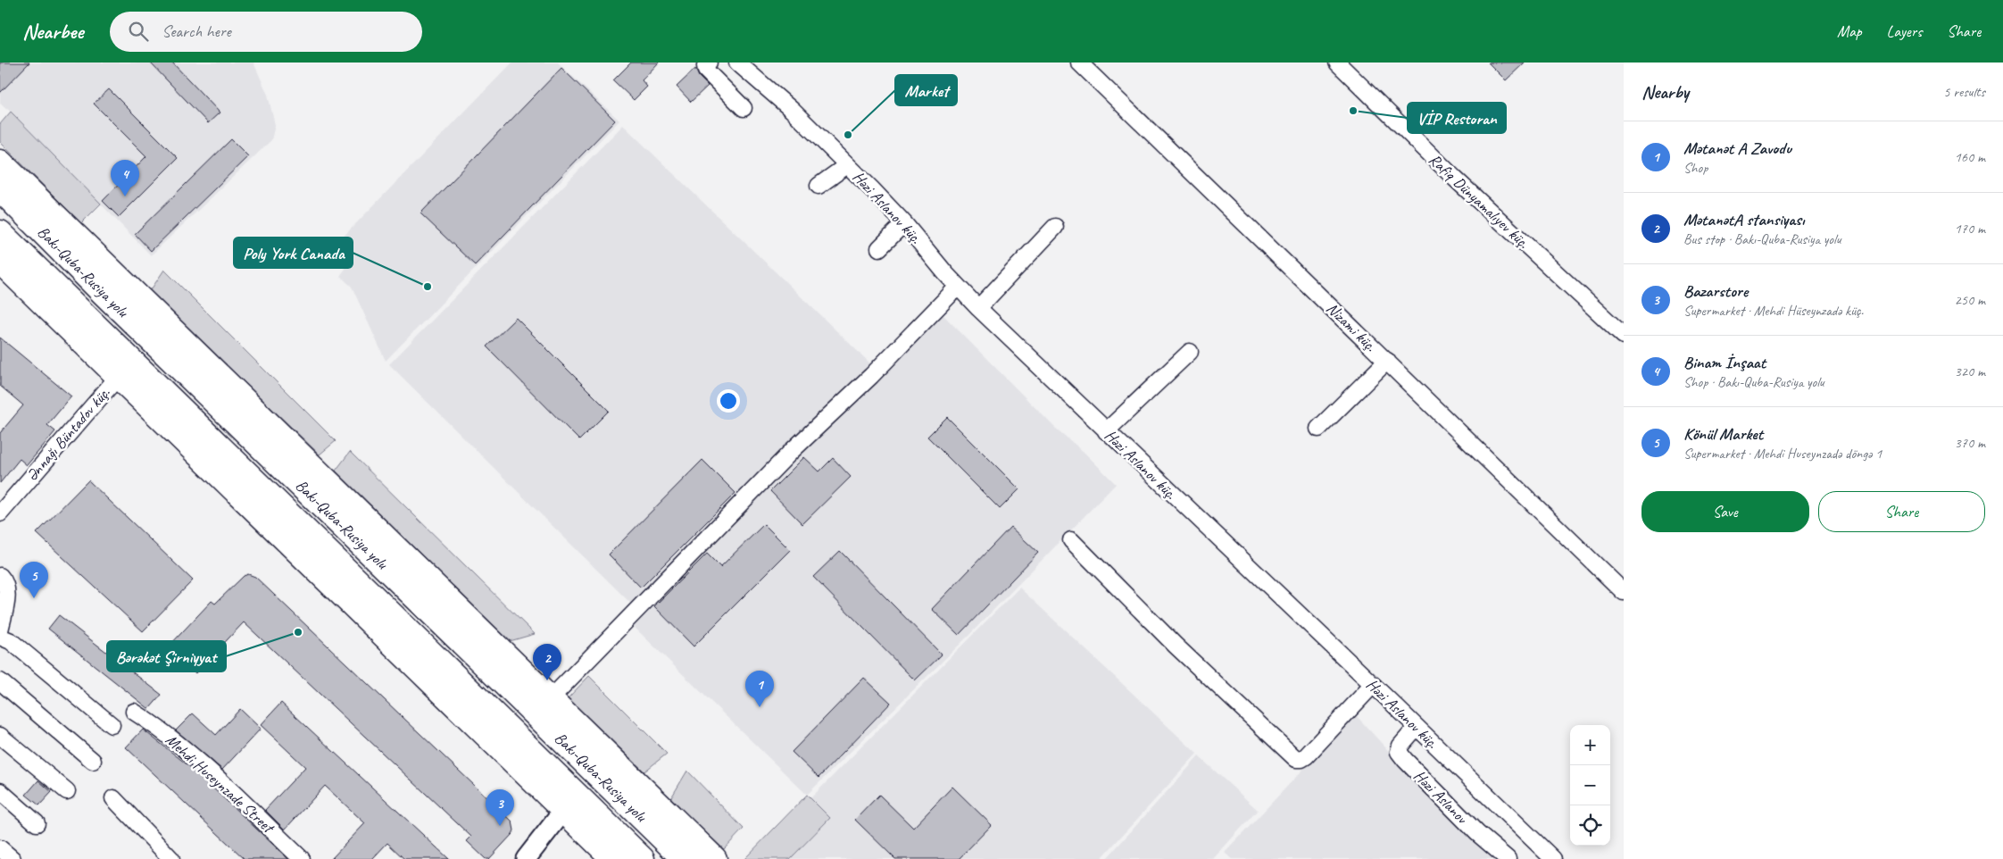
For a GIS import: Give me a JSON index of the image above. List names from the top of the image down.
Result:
{
  "streets": {
    "highway": ["Bakı-Quba-Rusiya yolu"],
    "street": [
      "Rafiq Dünyamalıyev küç.",
      "Həzi Aslanov küç.",
      "Nizami küç.",
      "Ənnağı Büntadov küç.",
      "Mehdi Huseynzadе Street",
      "Həzi Aslanov"
    ]
  },
  "crossings": [
    ["Həzi Aslanov küç.", "Həzi Aslanov"]
  ],
  "places": [
    "VİP Restoran",
    "Market",
    "Poly York Canada",
    "Bərəkət Şirniyyat"
  ],
  "page": {
    "header": "Nearbee",
    "search": "Search here",
    "nav": ["Map", "Layers", "Share"],
    "heading": ["Nearby", "5 results"],
    "list": [
      {
        "mark": "1",
        "name": "Mətanət A Zavodu",
        "note": "Shop",
        "value": "160 m"
      },
      {
        "mark": "2",
        "name": "MətanətA stansiyası",
        "note": "Bus stop · Bakı-Quba-Rusiya yolu",
        "value": "170 m"
      },
      {
        "mark": "3",
        "name": "Bazarstore",
        "note": "Supermarket · Mehdi Hüseynzadə küç.",
        "value": "250 m"
      },
      {
        "mark": "4",
        "name": "Binam İnşaat",
        "note": "Shop · Bakı-Quba-Rusiya yolu",
        "value": "320 m"
      },
      {
        "mark": "5",
        "name": "Könül Market",
        "note": "Supermarket · Mehdi Huseynzadə döngə 1",
        "value": "370 m"
      }
    ],
    "pins": [
      "4",
      "5",
      "2",
      "1",
      "3"
    ],
    "buttons": ["Save", "Share"],
    "map_buttons": ["+", "−"]
  }
}
